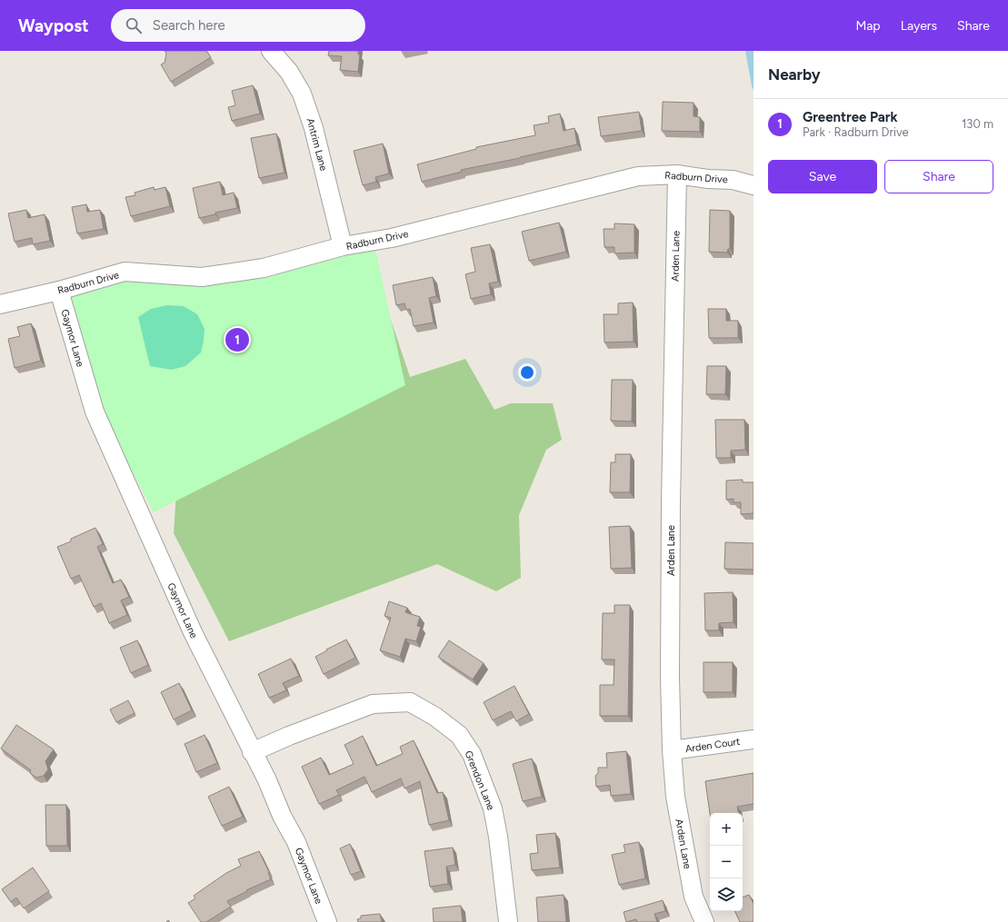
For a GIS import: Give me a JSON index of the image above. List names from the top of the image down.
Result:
{
  "streets": {
    "street": [
      "Antrim Lane",
      "Radburn Drive",
      "Arden Lane",
      "Gaymor Lane",
      "Arden Court",
      "Grendon Lane"
    ]
  },
  "crossings": [
    ["Antrim Lane", "Radburn Drive"],
    ["Radburn Drive", "Arden Lane"],
    ["Radburn Drive", "Gaymor Lane"],
    ["Arden Lane", "Arden Court"],
    ["Gaymor Lane", "Grendon Lane"]
  ],
  "page": {
    "header": "Waypost",
    "search": "Search here",
    "nav": ["Map", "Layers", "Share"],
    "heading": "Nearby",
    "list": [
      {
        "mark": "1",
        "name": "Greentree Park",
        "note": "Park · Radburn Drive",
        "value": "130 m"
      }
    ],
    "buttons": ["Save", "Share"],
    "pins": "1",
    "map_buttons": ["+", "−"]
  }
}
